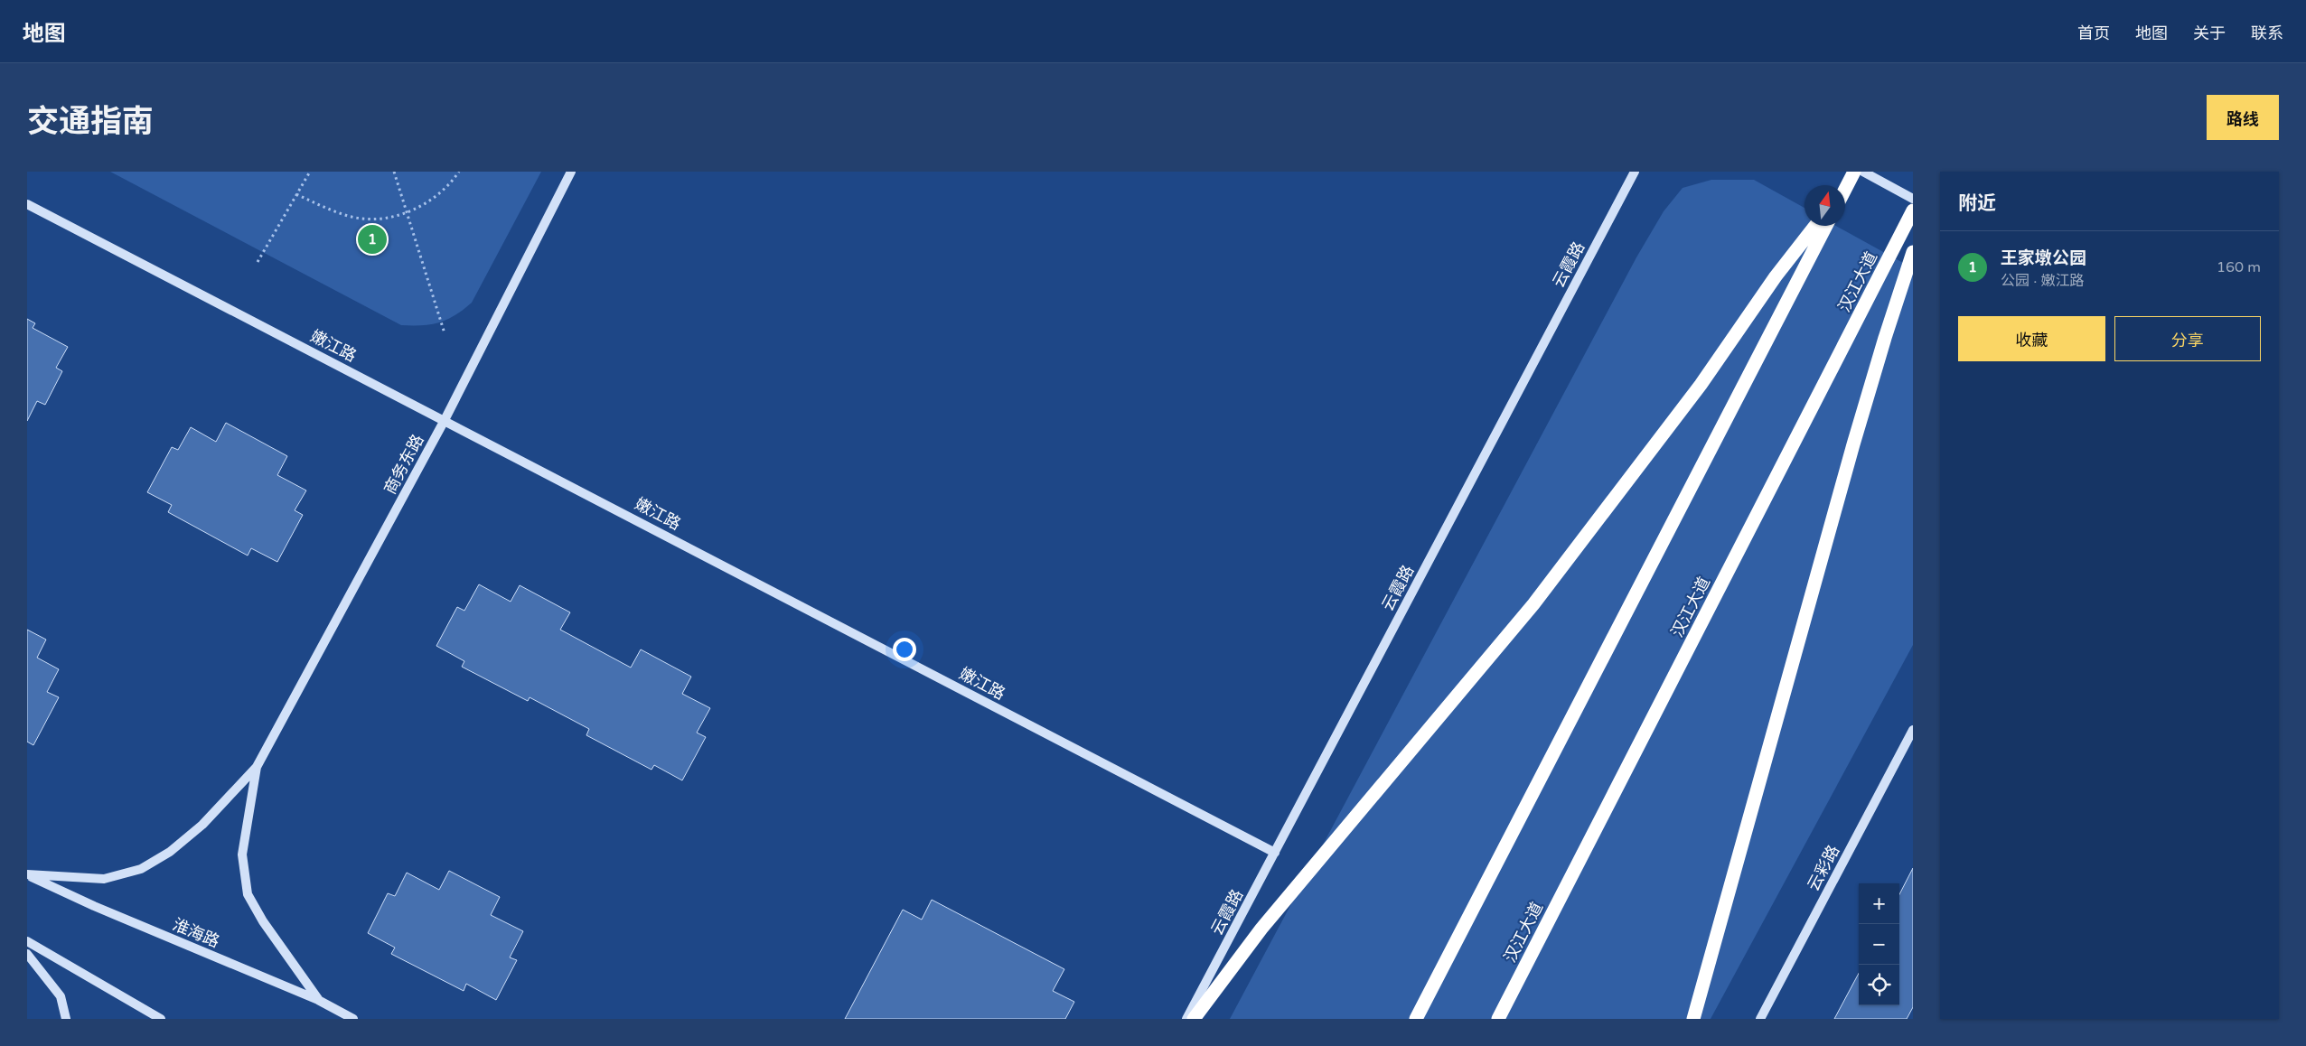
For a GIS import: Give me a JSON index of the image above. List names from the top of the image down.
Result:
{
  "streets": {
    "highway": ["汉江大道"],
    "street": [
      "云霞路",
      "嫩江路",
      "商务东路",
      "云彩路",
      "淮海路"
    ]
  },
  "crossings": [
    ["云霞路", "嫩江路"],
    ["嫩江路", "商务东路"]
  ],
  "north": "top",
  "page": {
    "header": "地图",
    "nav": [
      "首页",
      "地图",
      "关于",
      "联系"
    ],
    "title": "交通指南",
    "buttons": [
      "路线",
      ["收藏", "分享"]
    ],
    "heading": "附近",
    "pins": "1",
    "list": [
      {
        "mark": "1",
        "name": "王家墩公园",
        "note": "公园 · 嫩江路",
        "value": "160 m"
      }
    ],
    "map_buttons": ["+", "−"]
  }
}
